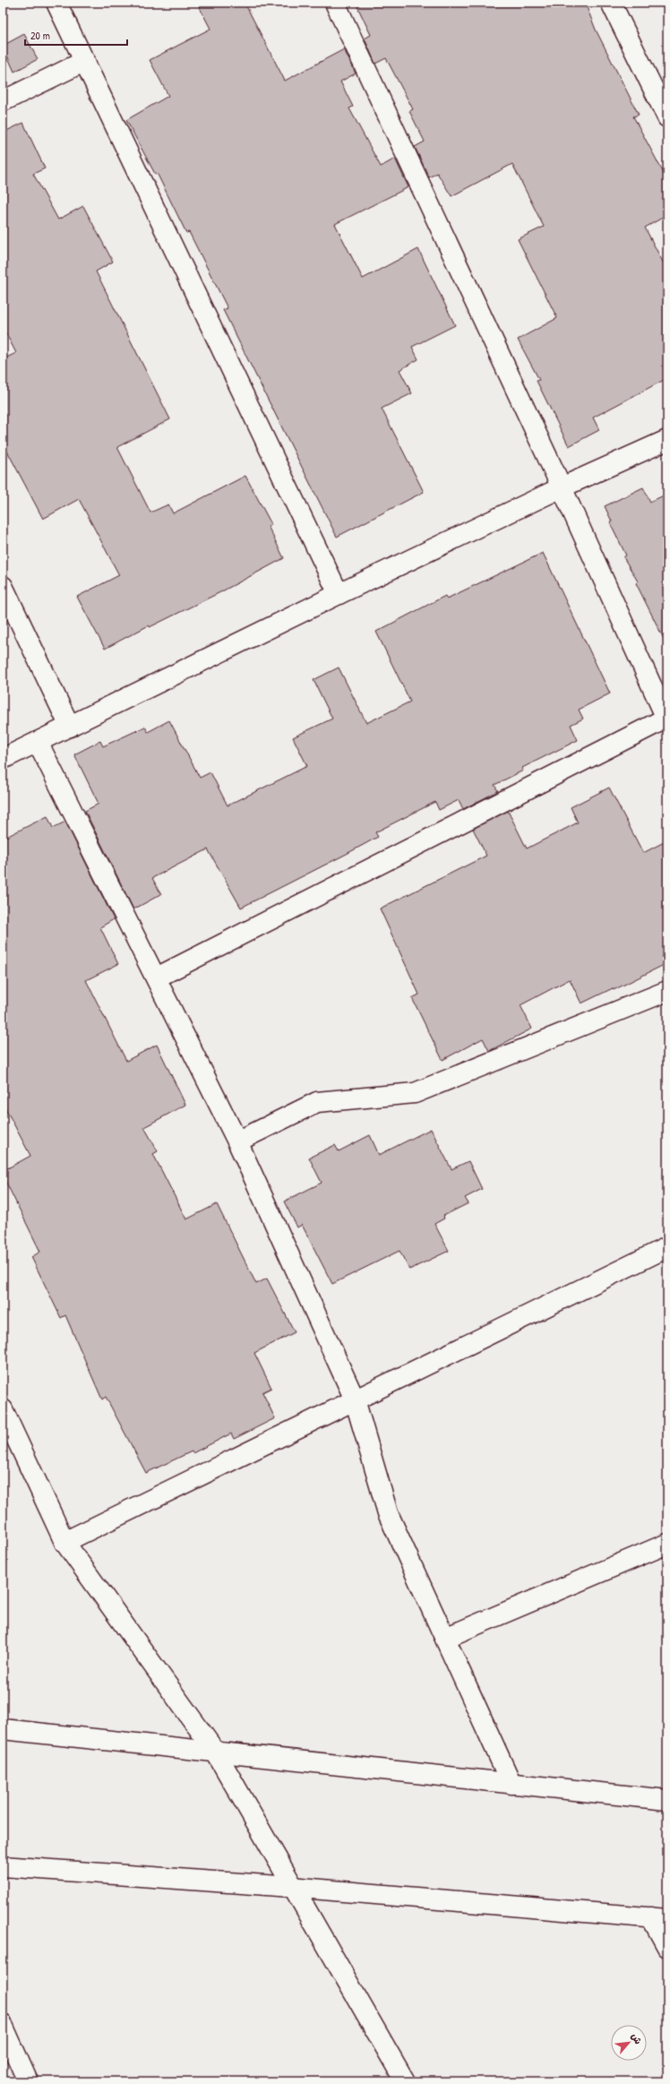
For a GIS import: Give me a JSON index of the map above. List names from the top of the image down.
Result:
{
  "scale_bar": "20 m",
  "north": "top right"
}
